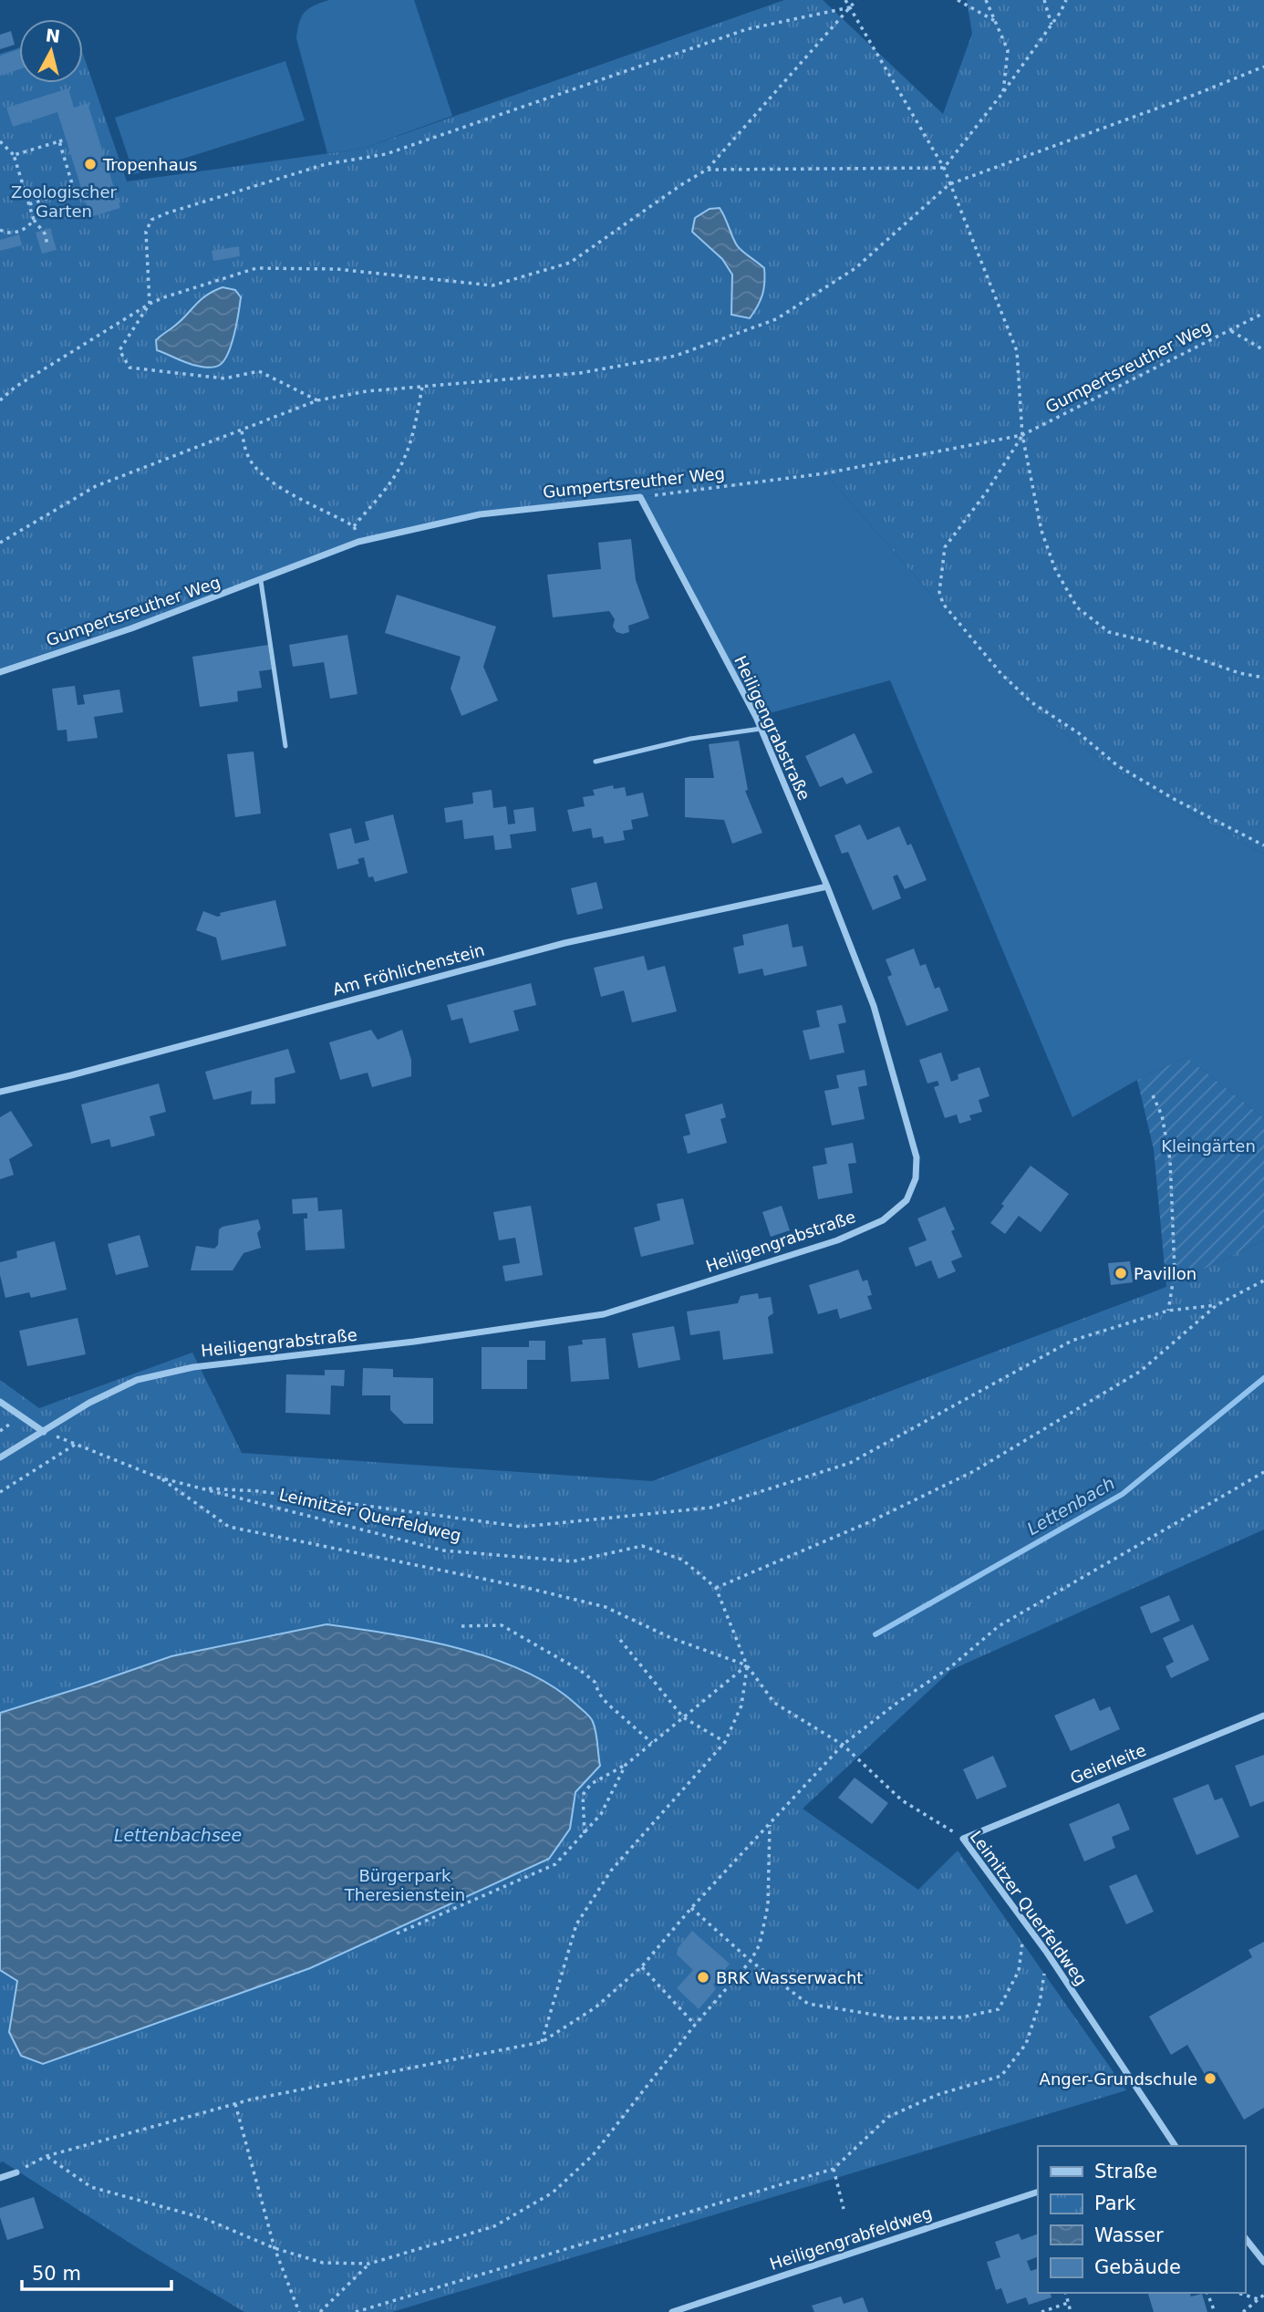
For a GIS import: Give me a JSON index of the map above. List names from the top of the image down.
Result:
{
  "streets": {
    "street": [
      "Gumpertsreuther Weg",
      "Heiligengrabstraße",
      "Am Fröhlichenstein",
      "Leimitzer Querfeldweg",
      "Geierleite",
      "Heiligengrabfeldweg"
    ]
  },
  "crossings": [
    ["Gumpertsreuther Weg", "Heiligengrabstraße"],
    ["Heiligengrabstraße", "Am Fröhlichenstein"],
    ["Heiligengrabstraße", "Leimitzer Querfeldweg"],
    ["Leimitzer Querfeldweg", "Geierleite"]
  ],
  "water": ["Lettenbach", "Lettenbachsee"],
  "parks": ["Zoologischer Garten", "Kleingärten", "Bürgerpark Theresienstein"],
  "places": [
    "Tropenhaus",
    "Pavillon",
    "BRK Wasserwacht",
    "Anger-Grundschule"
  ],
  "legend": [
    "Straße",
    "Park",
    "Wasser",
    "Gebäude"
  ],
  "scale_bar": "50 m",
  "north": "top"
}
